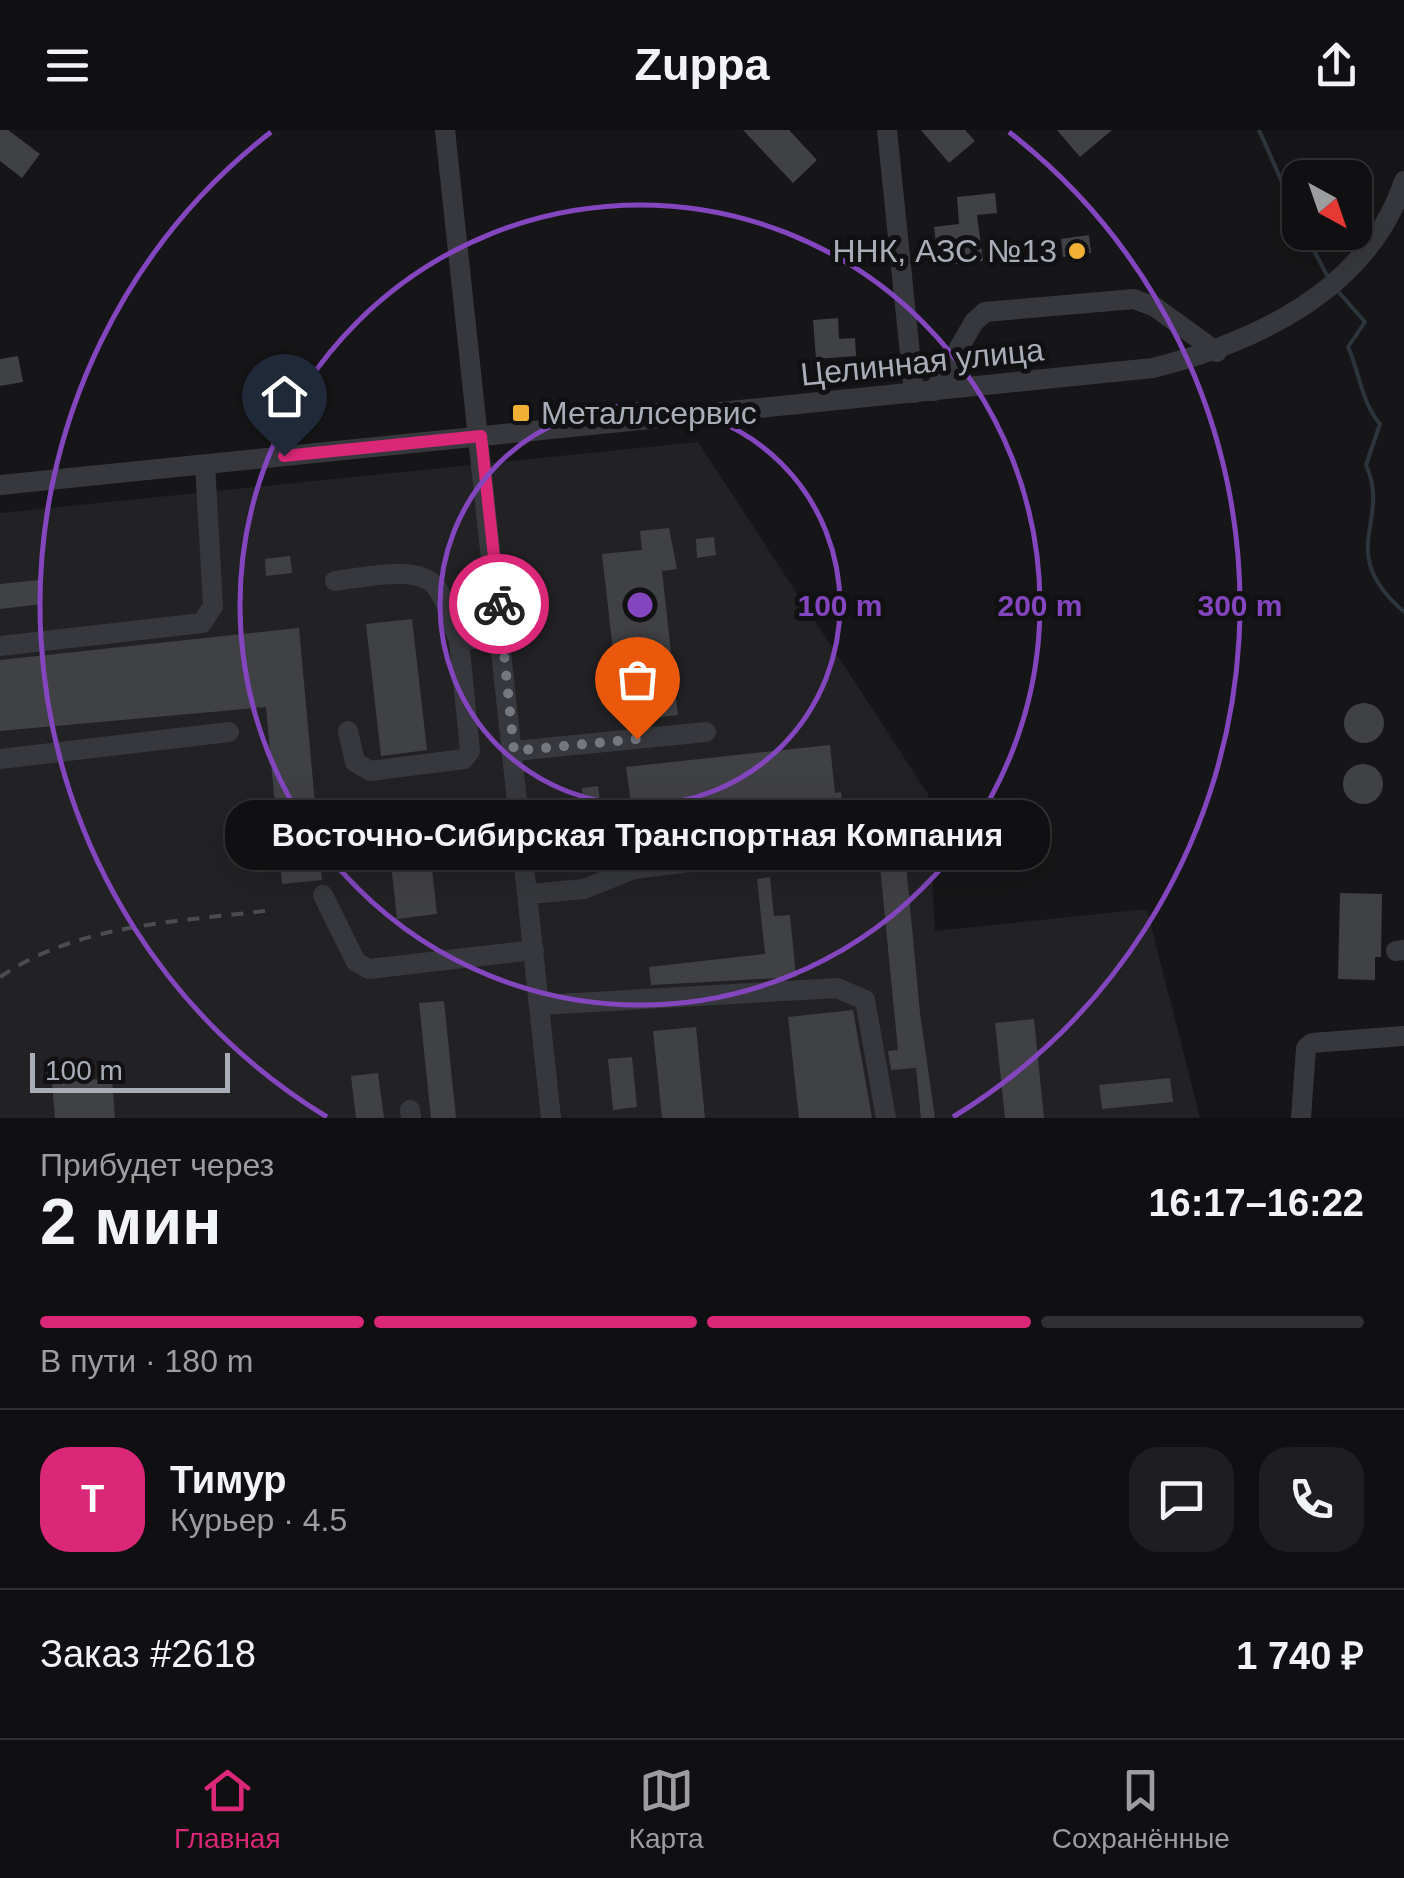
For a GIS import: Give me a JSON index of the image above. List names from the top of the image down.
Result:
{
  "streets": {
    "street": ["Целинная улица"]
  },
  "places": {
    "other": ["ННК, АЗС №13", "Восточно-Сибирская Транспортная Компания"],
    "transit": ["Металлсервис"]
  },
  "scale_bar": "100 m",
  "north": "bottom right",
  "page": {
    "header": "Zuppa",
    "bubble": "Восточно-Сибирская Транспортная Компания",
    "scale": "100 m",
    "heading": ["2 мин", "Прибудет через", "16:17–16:22"],
    "panel": [
      "Тимур",
      "Курьер · 4.5",
      "Заказ #2618",
      "1 740 ₽"
    ],
    "bar": "В пути · 180 m",
    "round": "Т",
    "tabs": ["Главная", "Карта", "Сохранённые"]
  },
  "rings": ["100 m", "200 m", "300 m"]
}
